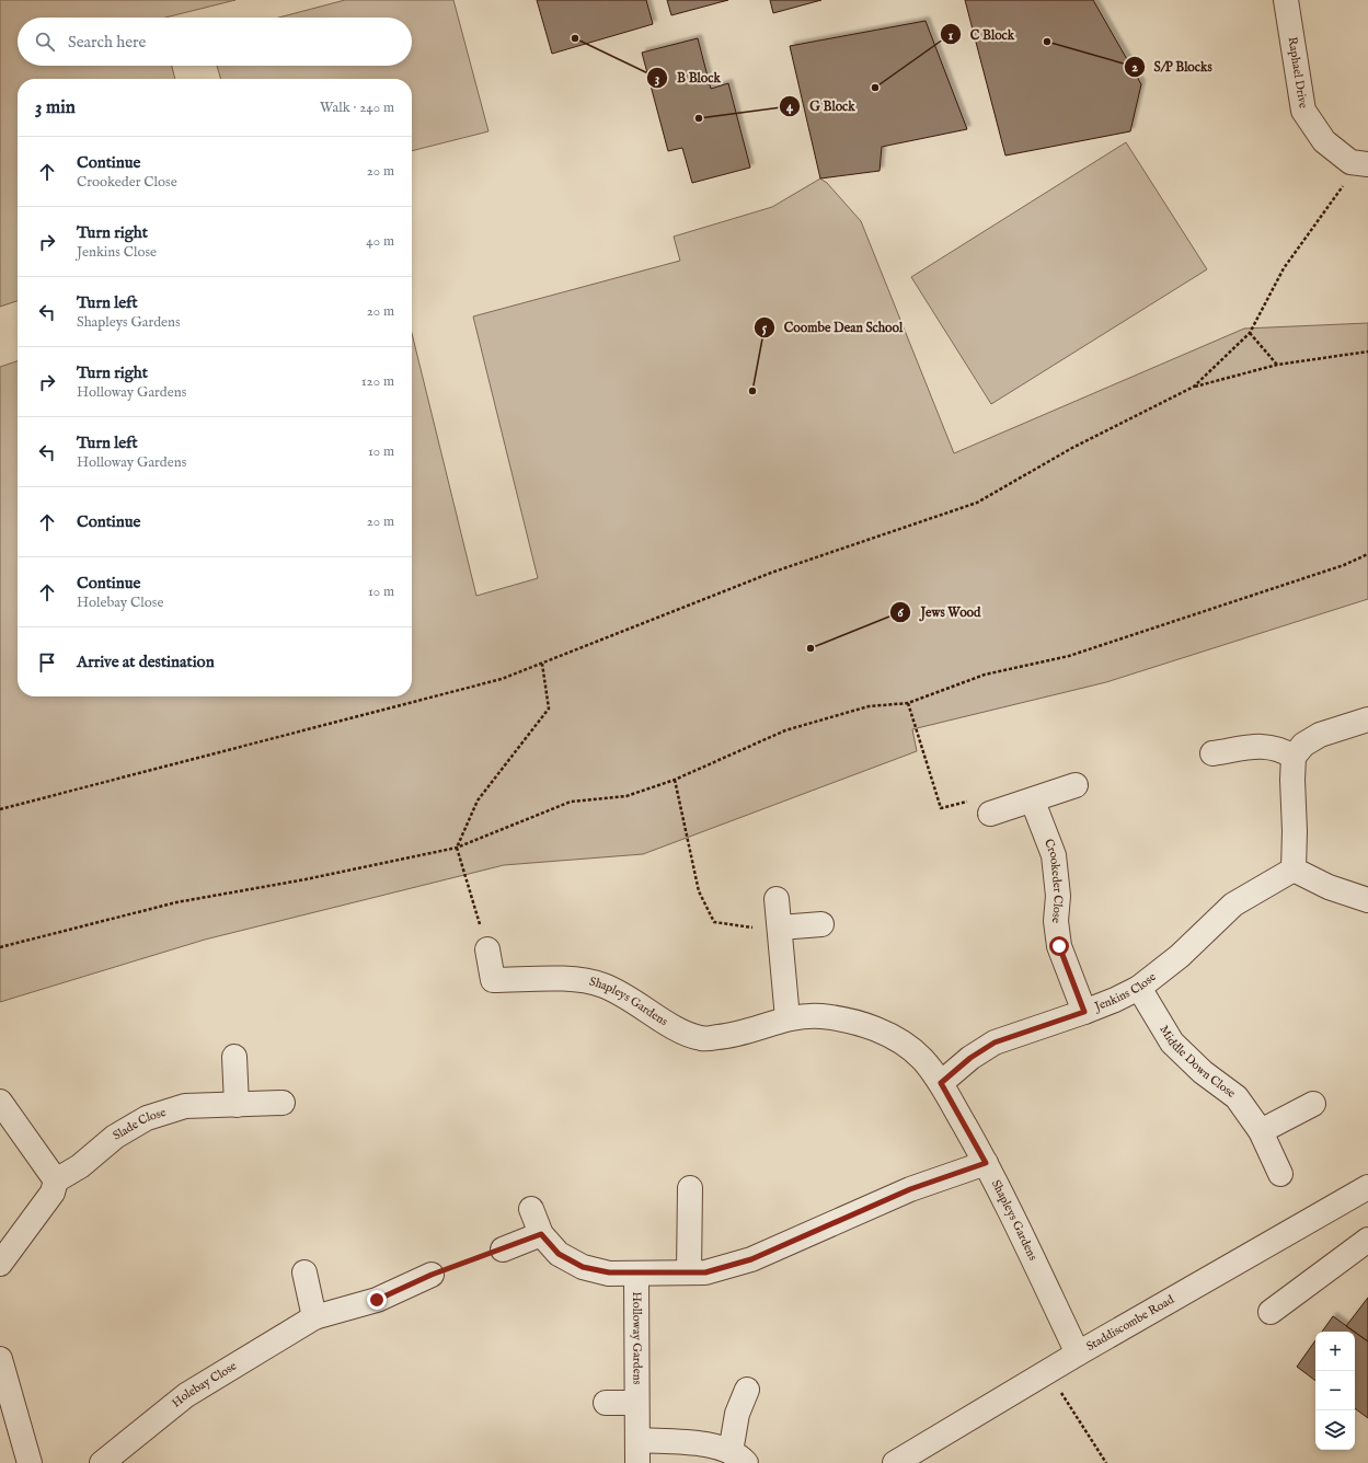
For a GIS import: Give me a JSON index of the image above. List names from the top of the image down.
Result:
{
  "streets": {
    "street": [
      "Raphael Drive",
      "Crookeder Close",
      "Jenkins Close",
      "Shapleys Gardens",
      "Middle Down Close",
      "Slade Close",
      "Staddiscombe Road",
      "Holloway Gardens",
      "Holebay Close"
    ]
  },
  "crossings": [
    ["Crookeder Close", "Jenkins Close"],
    ["Jenkins Close", "Shapleys Gardens"],
    ["Jenkins Close", "Middle Down Close"],
    ["Shapleys Gardens", "Staddiscombe Road"]
  ],
  "places": [
    "B Block",
    "S/P Blocks",
    "C Block",
    "G Block",
    "Coombe Dean School",
    "Jews Wood"
  ],
  "page": {
    "search": "Search here",
    "heading": ["3 min", "Walk · 240 m"],
    "list": [
      ["Continue", "Crookeder Close", "20 m"],
      ["Turn right", "Jenkins Close", "40 m"],
      ["Turn left", "Shapleys Gardens", "20 m"],
      ["Turn right", "Holloway Gardens", "120 m"],
      ["Turn left", "Holloway Gardens", "10 m"],
      ["Continue", "20 m"],
      ["Continue", "Holebay Close", "10 m"],
      "Arrive at destination"
    ],
    "map_buttons": ["+", "−"]
  }
}
